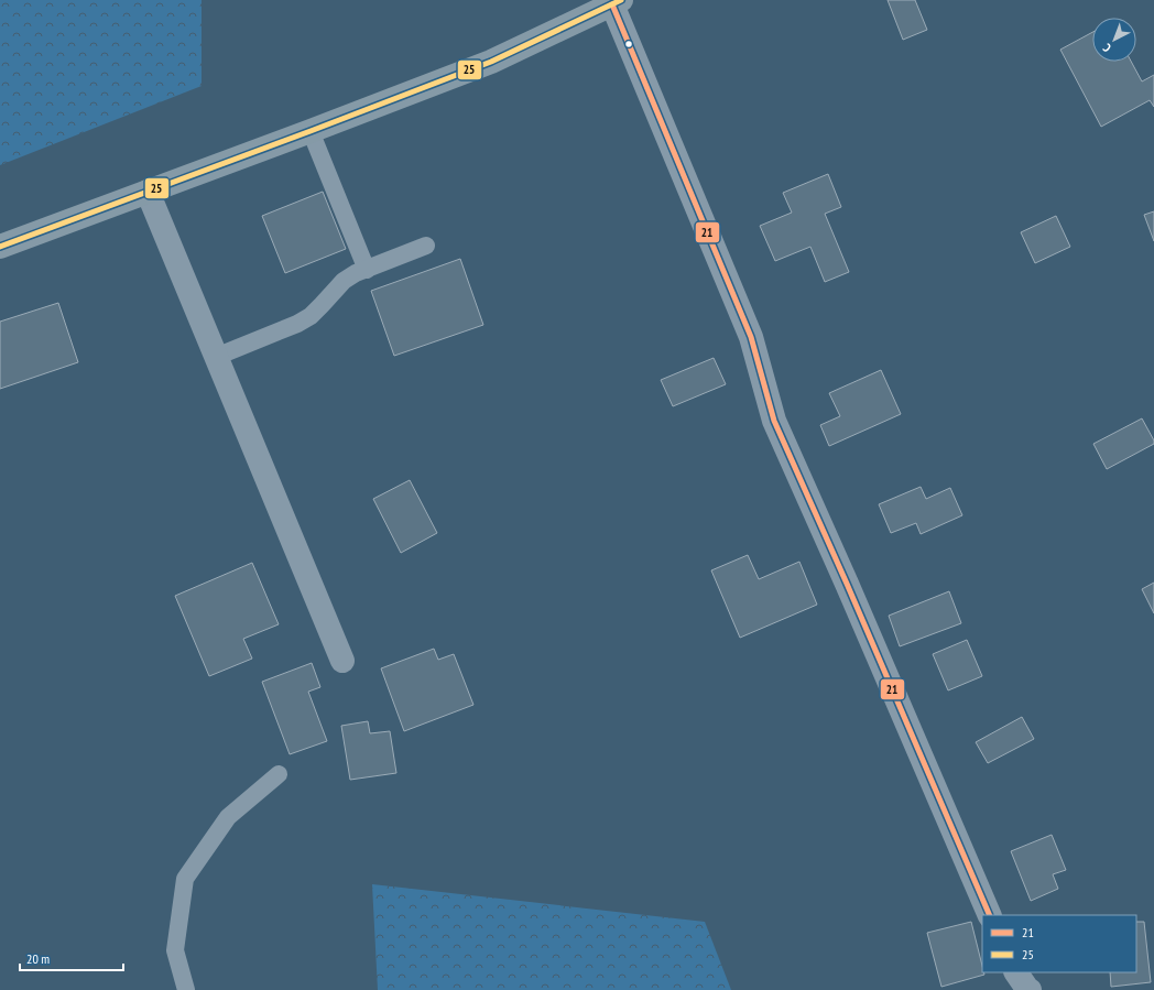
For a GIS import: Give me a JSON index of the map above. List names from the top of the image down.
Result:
{
  "lines": ["transit line 25", "transit line 21"],
  "legend": ["21", "25"],
  "scale_bar": "20 m",
  "north": "bottom left"
}
